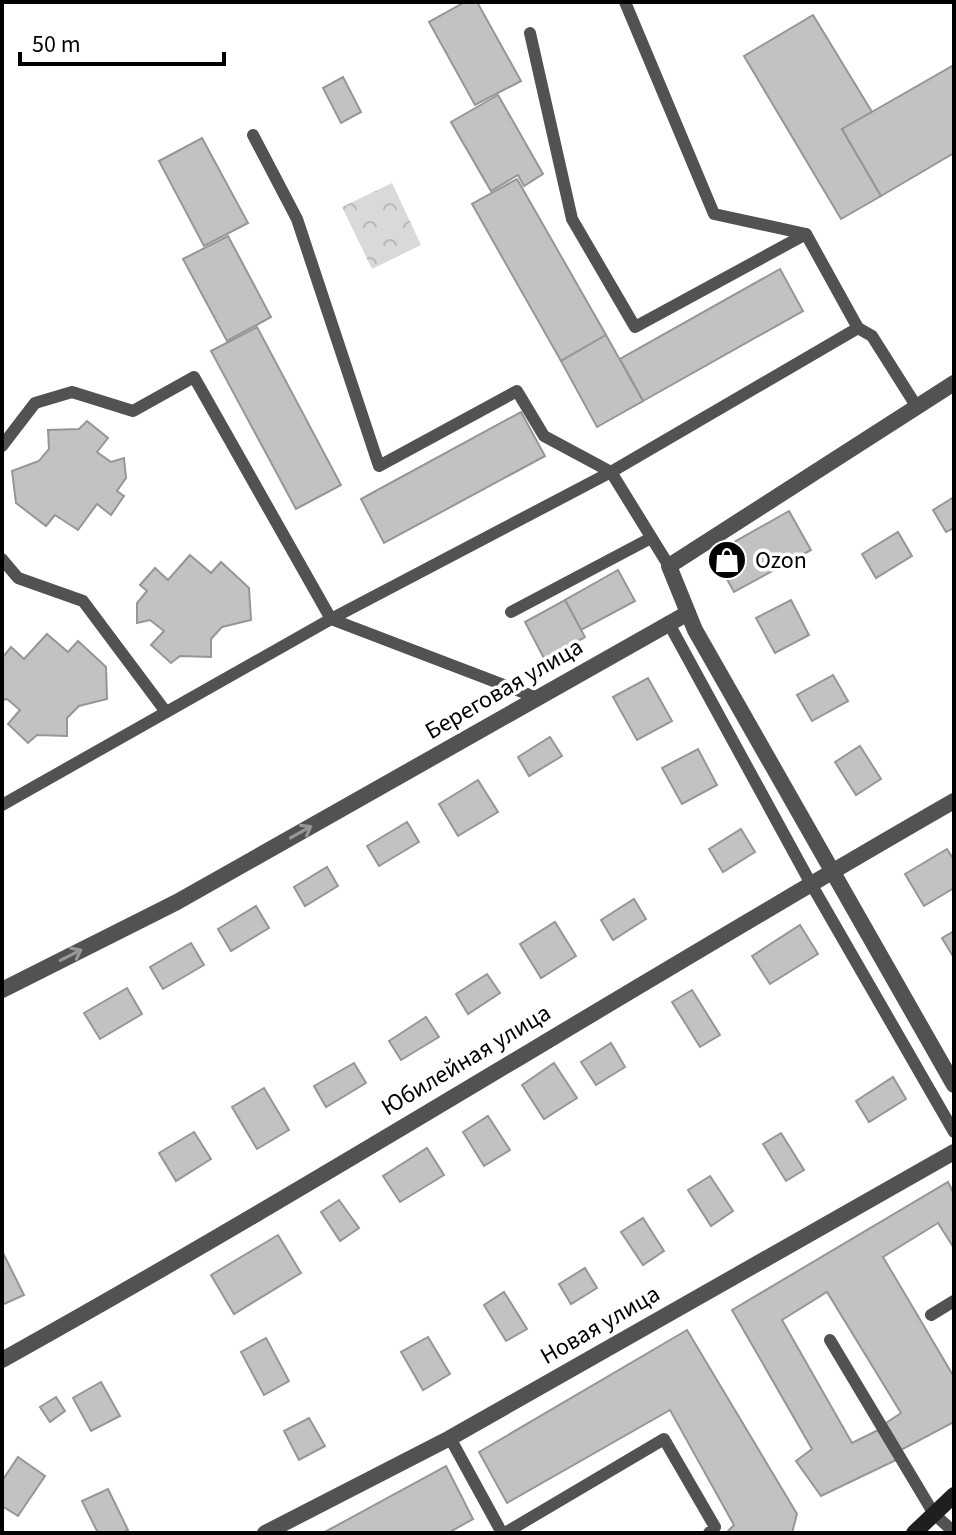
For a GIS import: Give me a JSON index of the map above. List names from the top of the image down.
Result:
{
  "streets": {
    "street": ["Береговая улица", "Юбилейная улица", "Новая улица"]
  },
  "one_way": ["Береговая улица"],
  "places": {
    "shop": ["Ozon"]
  },
  "scale_bar": "50 m"
}
